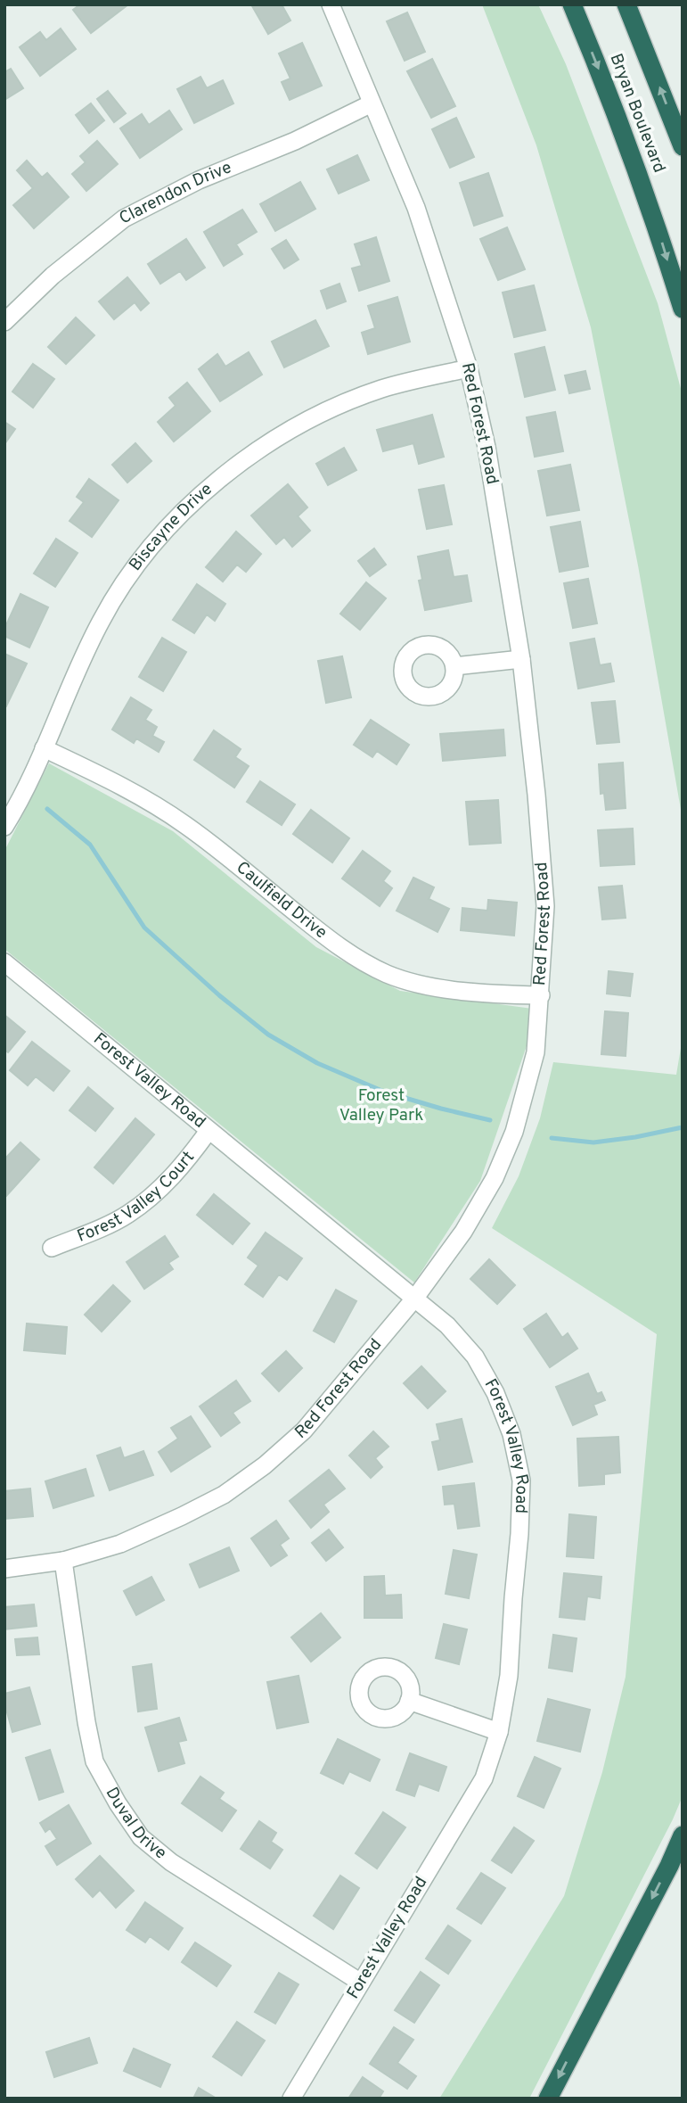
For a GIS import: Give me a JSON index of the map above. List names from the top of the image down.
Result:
{
  "streets": {
    "highway": ["Bryan Boulevard"],
    "street": [
      "Clarendon Drive",
      "Red Forest Road",
      "Biscayne Drive",
      "Caulfield Drive",
      "Forest Valley Road",
      "Forest Valley Court",
      "Duval Drive"
    ]
  },
  "crossings": [
    ["Clarendon Drive", "Red Forest Road"],
    ["Red Forest Road", "Biscayne Drive"],
    ["Red Forest Road", "Caulfield Drive"],
    ["Red Forest Road", "Forest Valley Road"],
    ["Red Forest Road", "Duval Drive"],
    ["Biscayne Drive", "Caulfield Drive"],
    ["Forest Valley Road", "Forest Valley Court"],
    ["Forest Valley Road", "Duval Drive"]
  ],
  "parks": ["Forest Valley Park"]
}
